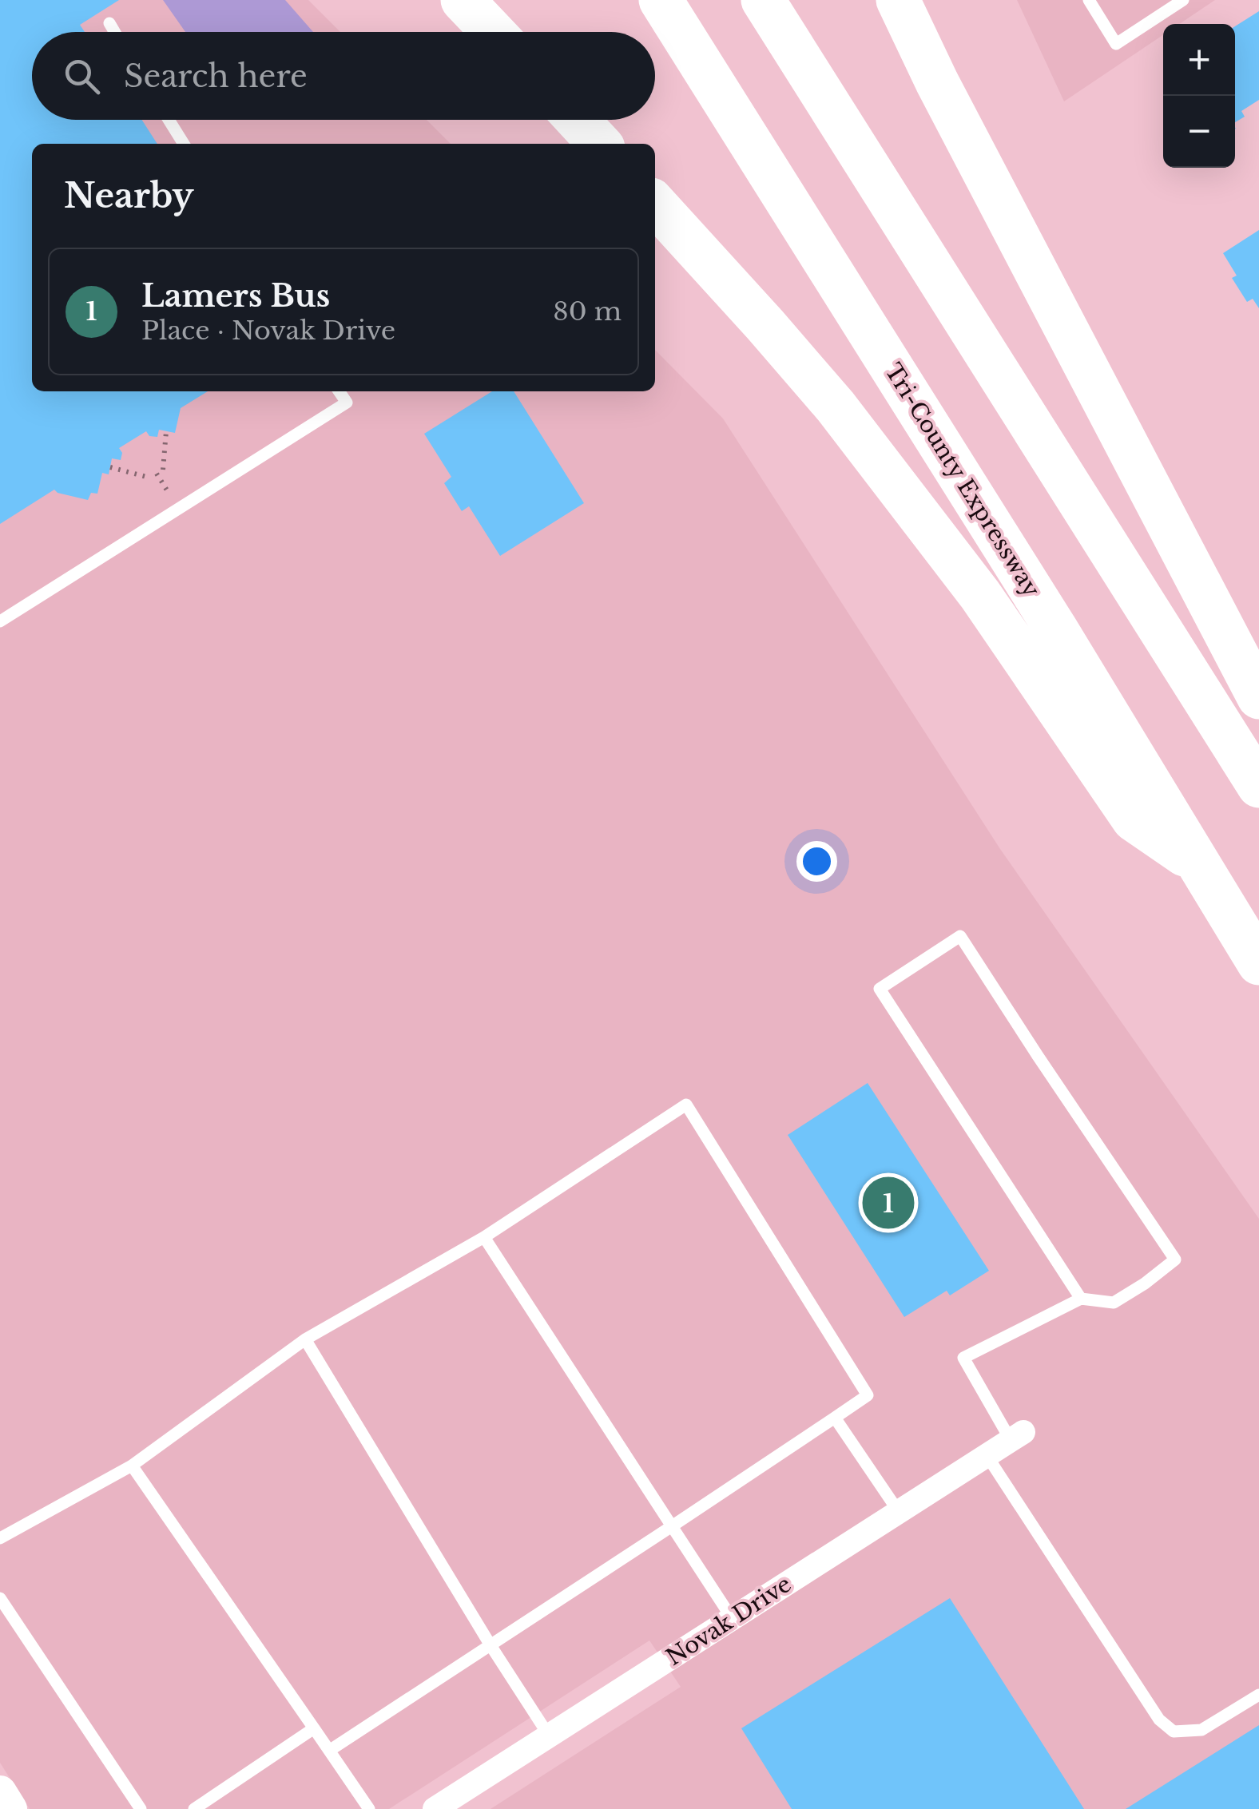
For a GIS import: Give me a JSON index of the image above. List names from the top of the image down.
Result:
{
  "streets": {
    "highway": ["Tri-County Expressway"],
    "street": ["Novak Drive"]
  },
  "page": {
    "map_buttons": ["+", "−"],
    "search": "Search here",
    "heading": "Nearby",
    "list": [
      {
        "mark": "1",
        "name": "Lamers Bus",
        "note": "Place · Novak Drive",
        "value": "80 m"
      }
    ],
    "pins": "1"
  }
}
